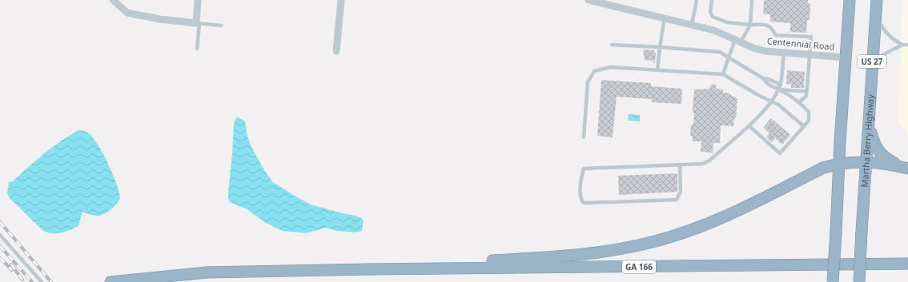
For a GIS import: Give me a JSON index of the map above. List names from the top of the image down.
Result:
{
  "streets": {
    "highway": ["US 27", "Martha Berry Highway", "GA 166"],
    "street": ["Centennial Road"]
  },
  "crossings": [
    ["Centennial Road", "US 27"]
  ]
}
